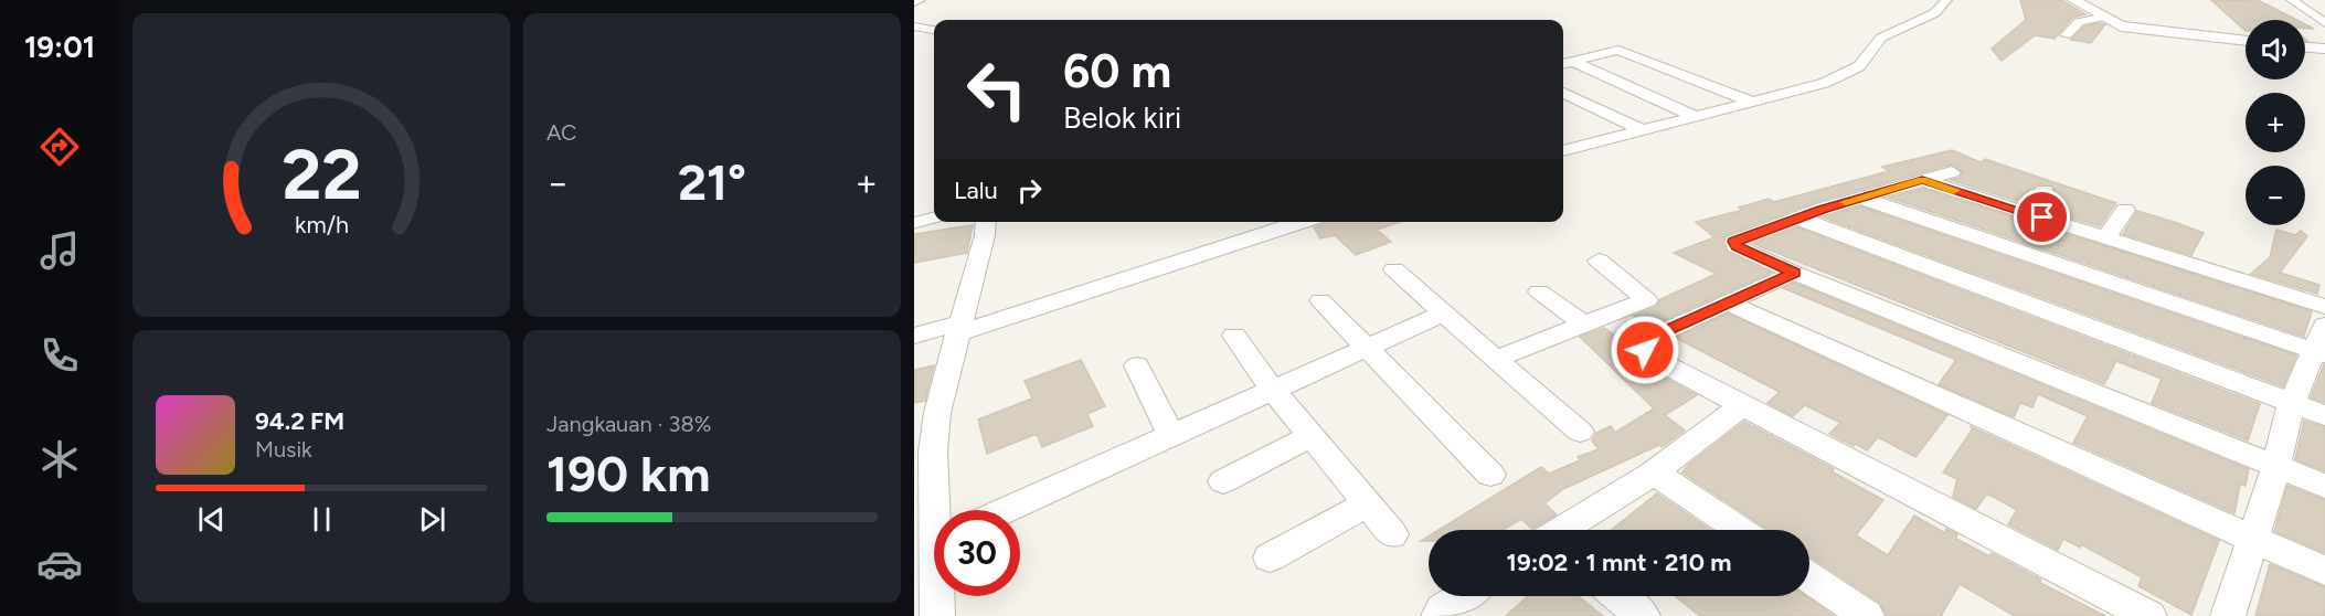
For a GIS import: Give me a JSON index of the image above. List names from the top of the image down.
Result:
{
  "page": {
    "tabs": "19:01",
    "tile": [
      "AC",
      ["Jangkauan · 38%", "190 km"]
    ],
    "map_buttons": ["+", "−"],
    "turn": ["60 m", "Belok kiri"],
    "heat": ["−", "21°", "+"],
    "then": "Lalu",
    "song": ["94.2 FM", "Musik"],
    "limit": "30",
    "trip": "19:02 · 1 mnt · 210 m",
    "gauge": ["22", "km/h"]
  }
}
